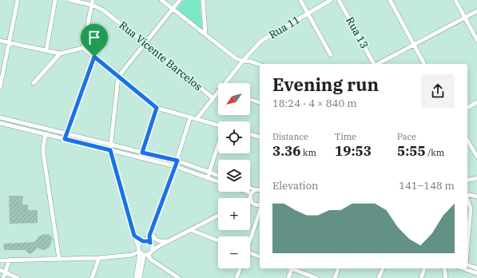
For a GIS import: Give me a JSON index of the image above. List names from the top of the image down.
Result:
{
  "streets": {
    "street": ["Rua 11", "Rua 13", "Rua Vicente Barcelos"]
  },
  "crossings": [
    ["Rua 11", "Rua Vicente Barcelos"]
  ],
  "north": "bottom left",
  "page": {
    "heading": ["Evening run", "18:24 · 4 × 840 m"],
    "map_buttons": ["+", "−"],
    "stats": [
      ["Distance", "3.36 km"],
      ["Time", "19:53"],
      ["Pace", "5:55 /km"]
    ],
    "chart": ["Elevation", "141–148 m"]
  }
}
